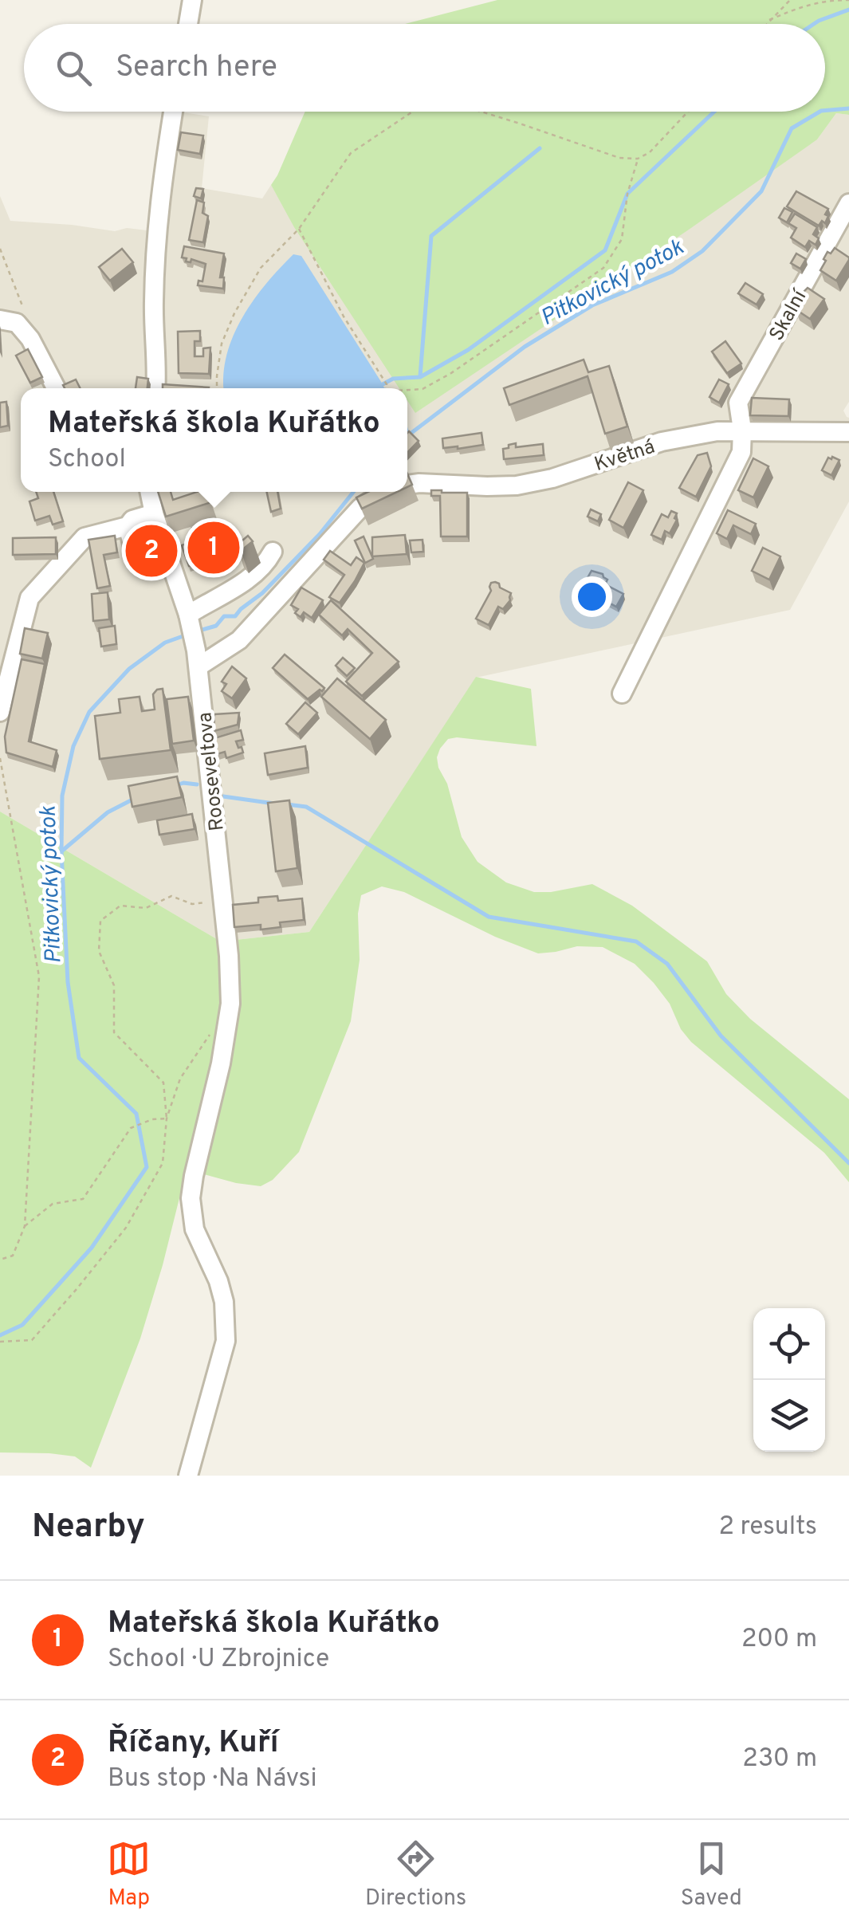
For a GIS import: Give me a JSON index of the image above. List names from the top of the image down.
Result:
{
  "streets": {
    "street": ["Skalní", "Květná", "Rooseveltova"]
  },
  "crossings": [
    ["Skalní", "Květná"],
    ["Květná", "Rooseveltova"]
  ],
  "water": ["Pitkovický potok"],
  "page": {
    "search": "Search here",
    "popup": ["Mateřská škola Kuřátko", "School"],
    "pins": ["1", "2"],
    "heading": ["Nearby", "2 results"],
    "list": [
      {
        "mark": "1",
        "name": "Mateřská škola Kuřátko",
        "note": "School · U Zbrojnice",
        "value": "200 m"
      },
      {
        "mark": "2",
        "name": "Říčany, Kuří",
        "note": "Bus stop · Na Návsi",
        "value": "230 m"
      }
    ],
    "nav": ["Map", "Directions", "Saved"]
  }
}
